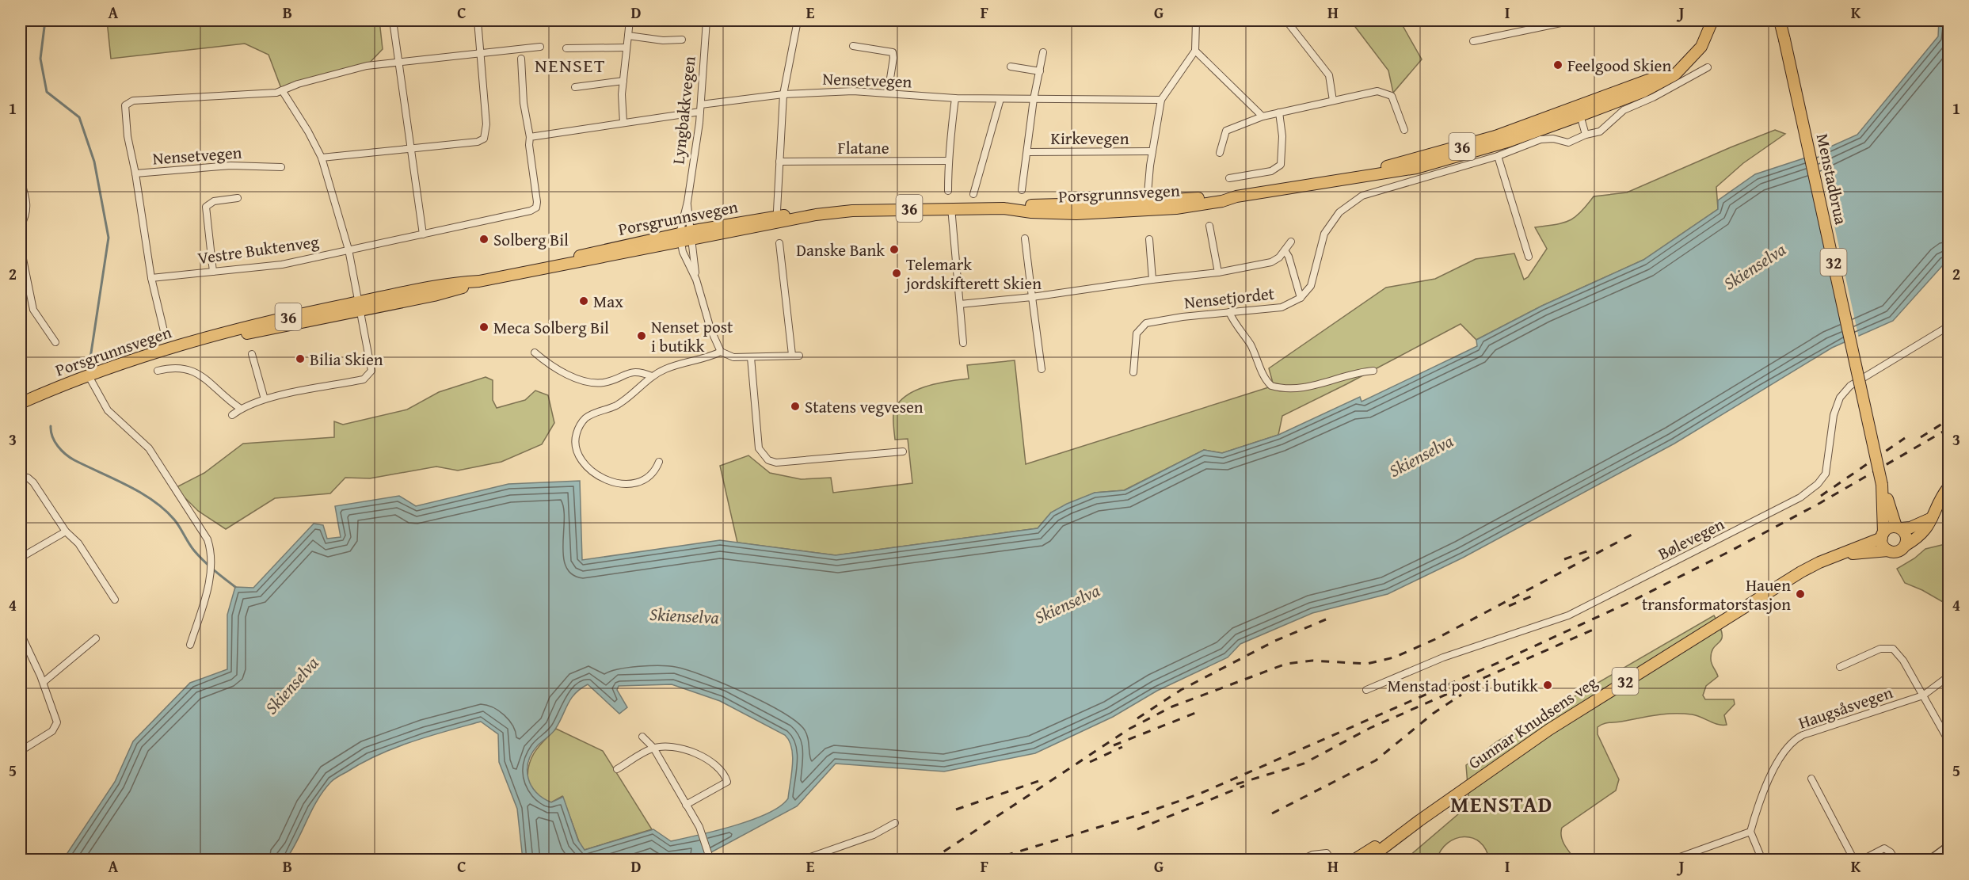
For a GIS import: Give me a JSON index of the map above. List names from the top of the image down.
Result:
{
  "streets": {
    "main road": [
      "36",
      "Menstadbrua",
      "Porsgrunnsvegen",
      "32",
      "Gunnar Knudsens veg"
    ],
    "street": [
      "Nensetvegen",
      "Lyngbakkvegen",
      "Kirkevegen",
      "Flatane",
      "Vestre Buktenveg",
      "Nensetjordet",
      "Bølevegen",
      "Haugsåsvegen"
    ]
  },
  "crossings": [
    ["Nensetvegen", "Lyngbakkvegen"],
    ["Nensetvegen", "Kirkevegen"],
    ["Nensetvegen", "Vestre Buktenveg"],
    ["Lyngbakkvegen", "Porsgrunnsvegen"],
    ["Kirkevegen", "Porsgrunnsvegen"],
    ["Menstadbrua", "32"],
    ["Menstadbrua", "Gunnar Knudsens veg"],
    ["32", "Gunnar Knudsens veg"]
  ],
  "districts": ["NENSET", "MENSTAD"],
  "water": ["Skienselva"],
  "places": [
    "Feelgood Skien",
    "Solberg Bil",
    "Danske Bank",
    "Telemark jordskifterett Skien",
    "Max",
    "Meca Solberg Bil",
    "Nenset post i butikk",
    "Bilia Skien",
    "Statens vegvesen",
    "Hauen transformatorstasjon",
    "Menstad post i butikk"
  ],
  "grid": {
    "columns": [
      "A",
      "B",
      "C",
      "D",
      "E",
      "F",
      "G",
      "H",
      "I",
      "J",
      "K"
    ],
    "rows": [
      "1",
      "2",
      "3",
      "4",
      "5"
    ]
  }
}
